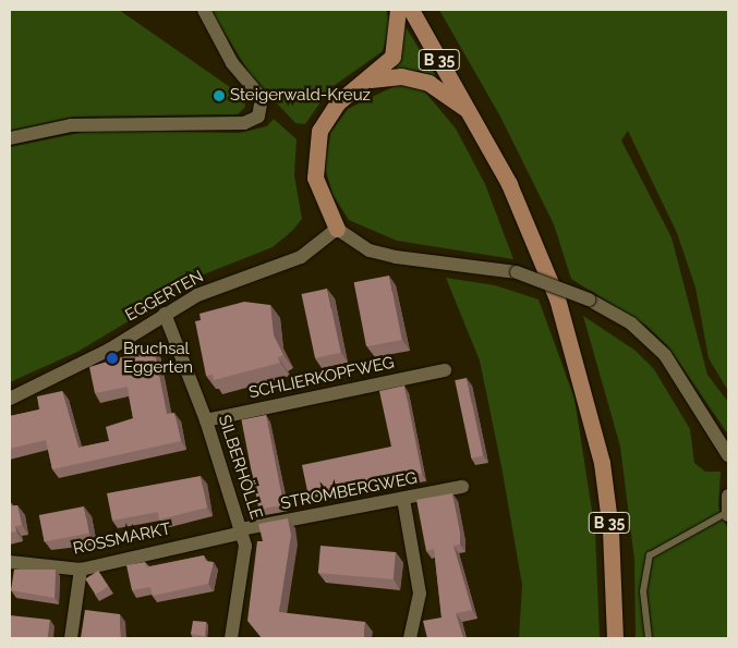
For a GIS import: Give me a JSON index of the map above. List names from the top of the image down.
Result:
{
  "streets": {
    "main road": ["B 35"],
    "street": [
      "EGGERTEN",
      "SCHLIERKOPFWEG",
      "SILBERHÖLLE",
      "STROMBERGWEG",
      "ROSSMARKT"
    ]
  },
  "crossings": [
    ["EGGERTEN", "SILBERHÖLLE"],
    ["SCHLIERKOPFWEG", "SILBERHÖLLE"],
    ["SILBERHÖLLE", "STROMBERGWEG"],
    ["SILBERHÖLLE", "ROSSMARKT"],
    ["STROMBERGWEG", "ROSSMARKT"]
  ],
  "places": ["Steigerwald-Kreuz", "Bruchsal Eggerten"]
}
